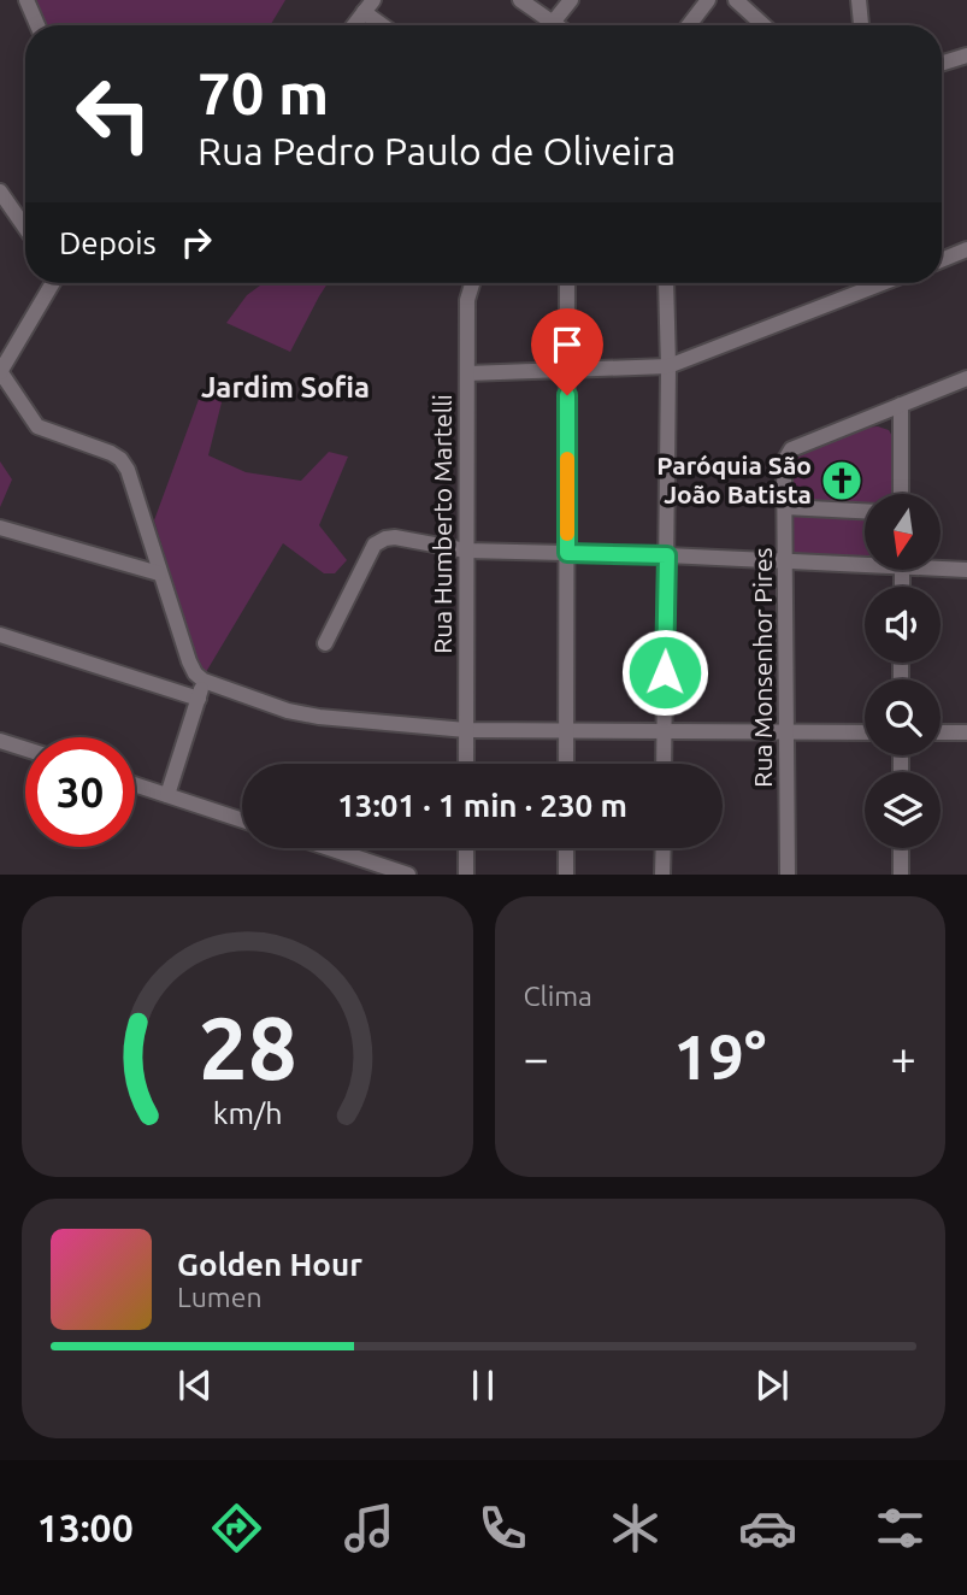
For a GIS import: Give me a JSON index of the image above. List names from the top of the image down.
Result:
{
  "streets": {
    "street": ["Rua Humberto Martelli", "Rua Monsenhor Pires"]
  },
  "districts": ["Jardim Sofia"],
  "places": {
    "church": ["Paróquia São João Batista"]
  },
  "north": "bottom",
  "page": {
    "turn": ["70 m", "Rua Pedro Paulo de Oliveira"],
    "then": "Depois",
    "limit": "30",
    "trip": "13:01 · 1 min · 230 m",
    "tile": "Clima",
    "heat": ["−", "19°", "+"],
    "song": ["Golden Hour", "Lumen"],
    "tabs": "13:00",
    "gauge": ["28", "km/h"]
  }
}
